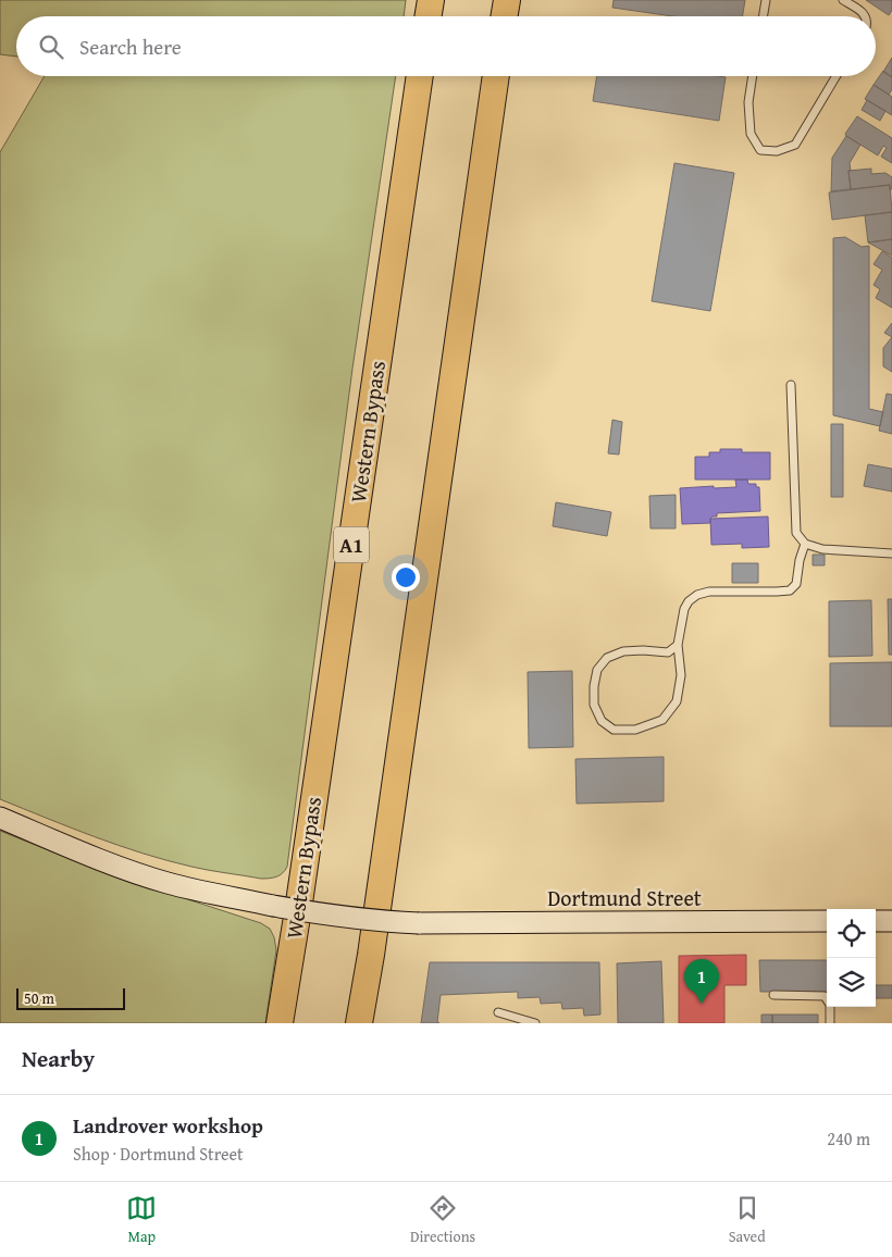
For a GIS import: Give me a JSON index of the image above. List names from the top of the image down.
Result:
{
  "streets": {
    "highway": ["Western Bypass", "A1"],
    "street": ["Dortmund Street"]
  },
  "scale_bar": "50 m",
  "page": {
    "search": "Search here",
    "pins": "1",
    "scale": "50 m",
    "heading": "Nearby",
    "list": [
      {
        "mark": "1",
        "name": "Landrover workshop",
        "note": "Shop · Dortmund Street",
        "value": "240 m"
      }
    ],
    "nav": ["Map", "Directions", "Saved"]
  }
}
